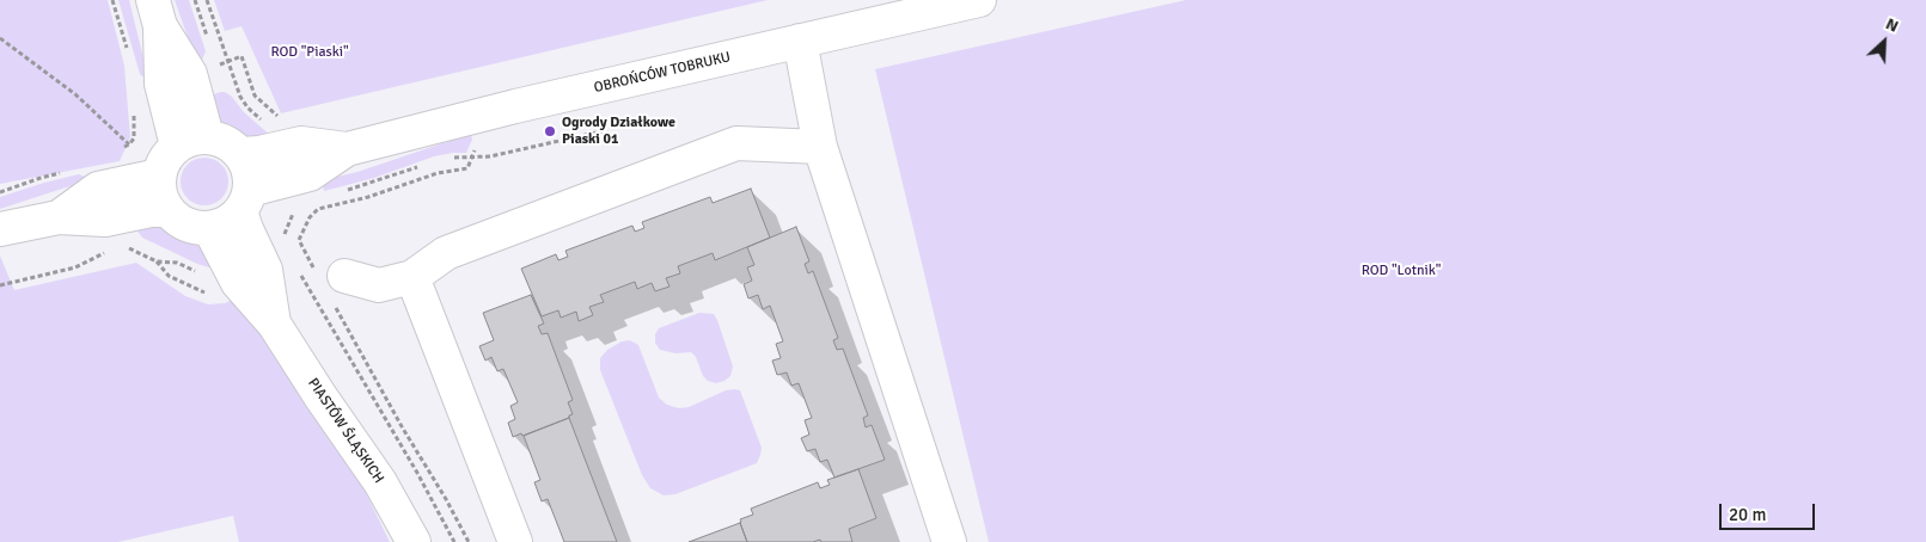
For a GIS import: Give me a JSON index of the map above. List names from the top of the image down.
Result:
{
  "streets": {
    "street": ["OBROŃCÓW TOBRUKU", "PIASTÓW ŚLĄSKICH"]
  },
  "crossings": [
    ["OBROŃCÓW TOBRUKU", "PIASTÓW ŚLĄSKICH"]
  ],
  "parks": ["ROD \"Piaski\"", "ROD \"Lotnik\""],
  "places": ["Ogrody Działkowe Piaski 01"],
  "scale_bar": "20 m",
  "north": "top right"
}
